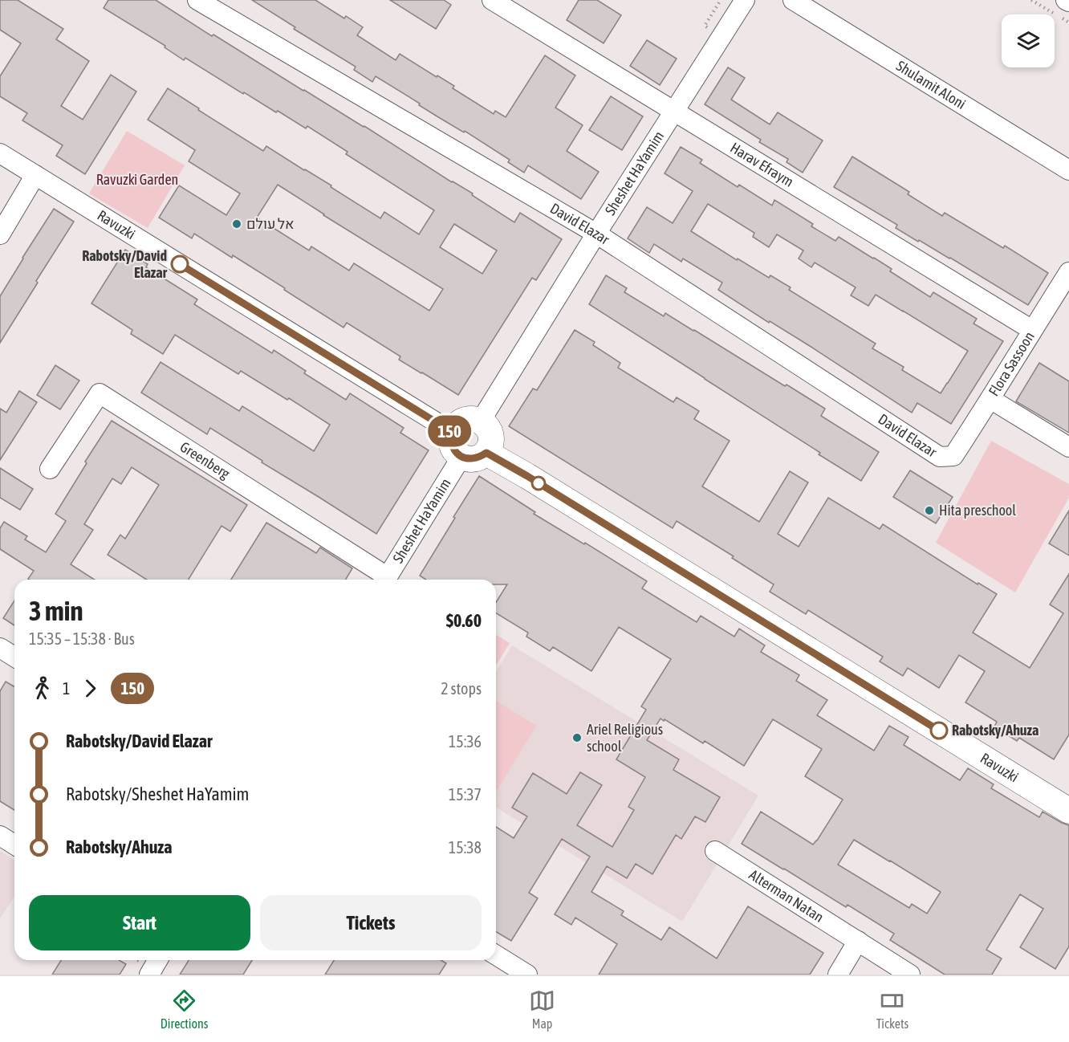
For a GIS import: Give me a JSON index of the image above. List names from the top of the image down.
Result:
{
  "streets": {
    "street": [
      "Shulamit Aloni",
      "Harav Efraym",
      "Sheshet HaYamim",
      "Ravuzki",
      "David Elazar",
      "Flora Sassoon",
      "Greenberg",
      "Alterman Natan"
    ]
  },
  "crossings": [
    ["Harav Efraym", "Sheshet HaYamim"],
    ["Harav Efraym", "Flora Sassoon"],
    ["Sheshet HaYamim", "Ravuzki"],
    ["Sheshet HaYamim", "David Elazar"],
    ["David Elazar", "Flora Sassoon"]
  ],
  "parks": ["Ravuzki Garden"],
  "places": [
    "אל עולם",
    "Rabotsky/David Elazar",
    "Hita preschool",
    "Rabotsky/Ahuza",
    "Ariel Religious school"
  ],
  "lines": ["bus line 150"],
  "page": {
    "on_map": "150",
    "heading": ["3 min", "15:35 – 15:38 · Bus", "$0.60"],
    "legs": ["1", "150", "2 stops"],
    "list": [
      {
        "name": "Rabotsky/David Elazar",
        "value": "15:36"
      },
      {
        "name": "Rabotsky/Sheshet HaYamim",
        "value": "15:37"
      },
      {
        "name": "Rabotsky/Ahuza",
        "value": "15:38"
      }
    ],
    "buttons": ["Start", "Tickets"],
    "tabs": ["Directions", "Map", "Tickets"]
  }
}
